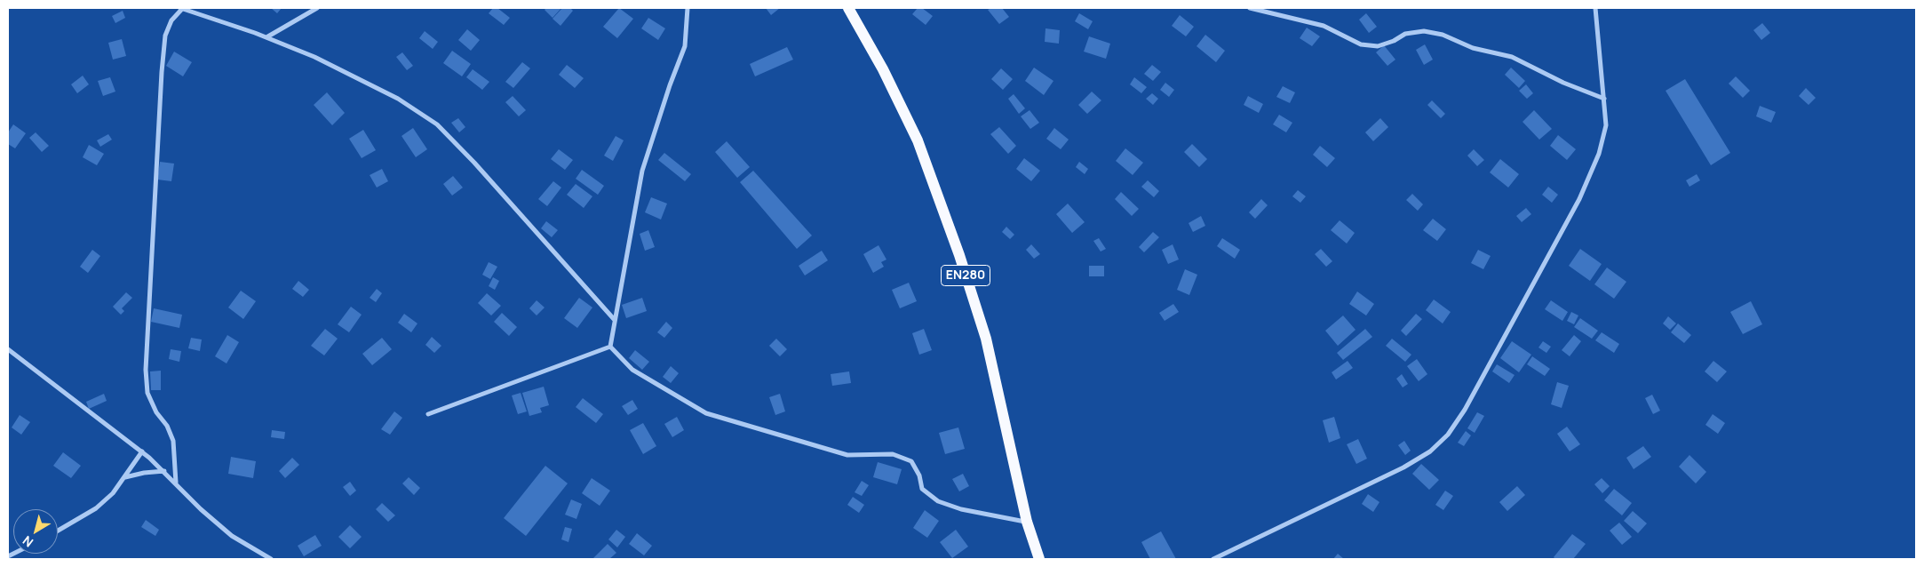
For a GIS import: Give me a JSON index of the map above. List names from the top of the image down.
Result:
{
  "streets": {
    "main road": ["EN280"]
  },
  "north": "bottom left"
}
